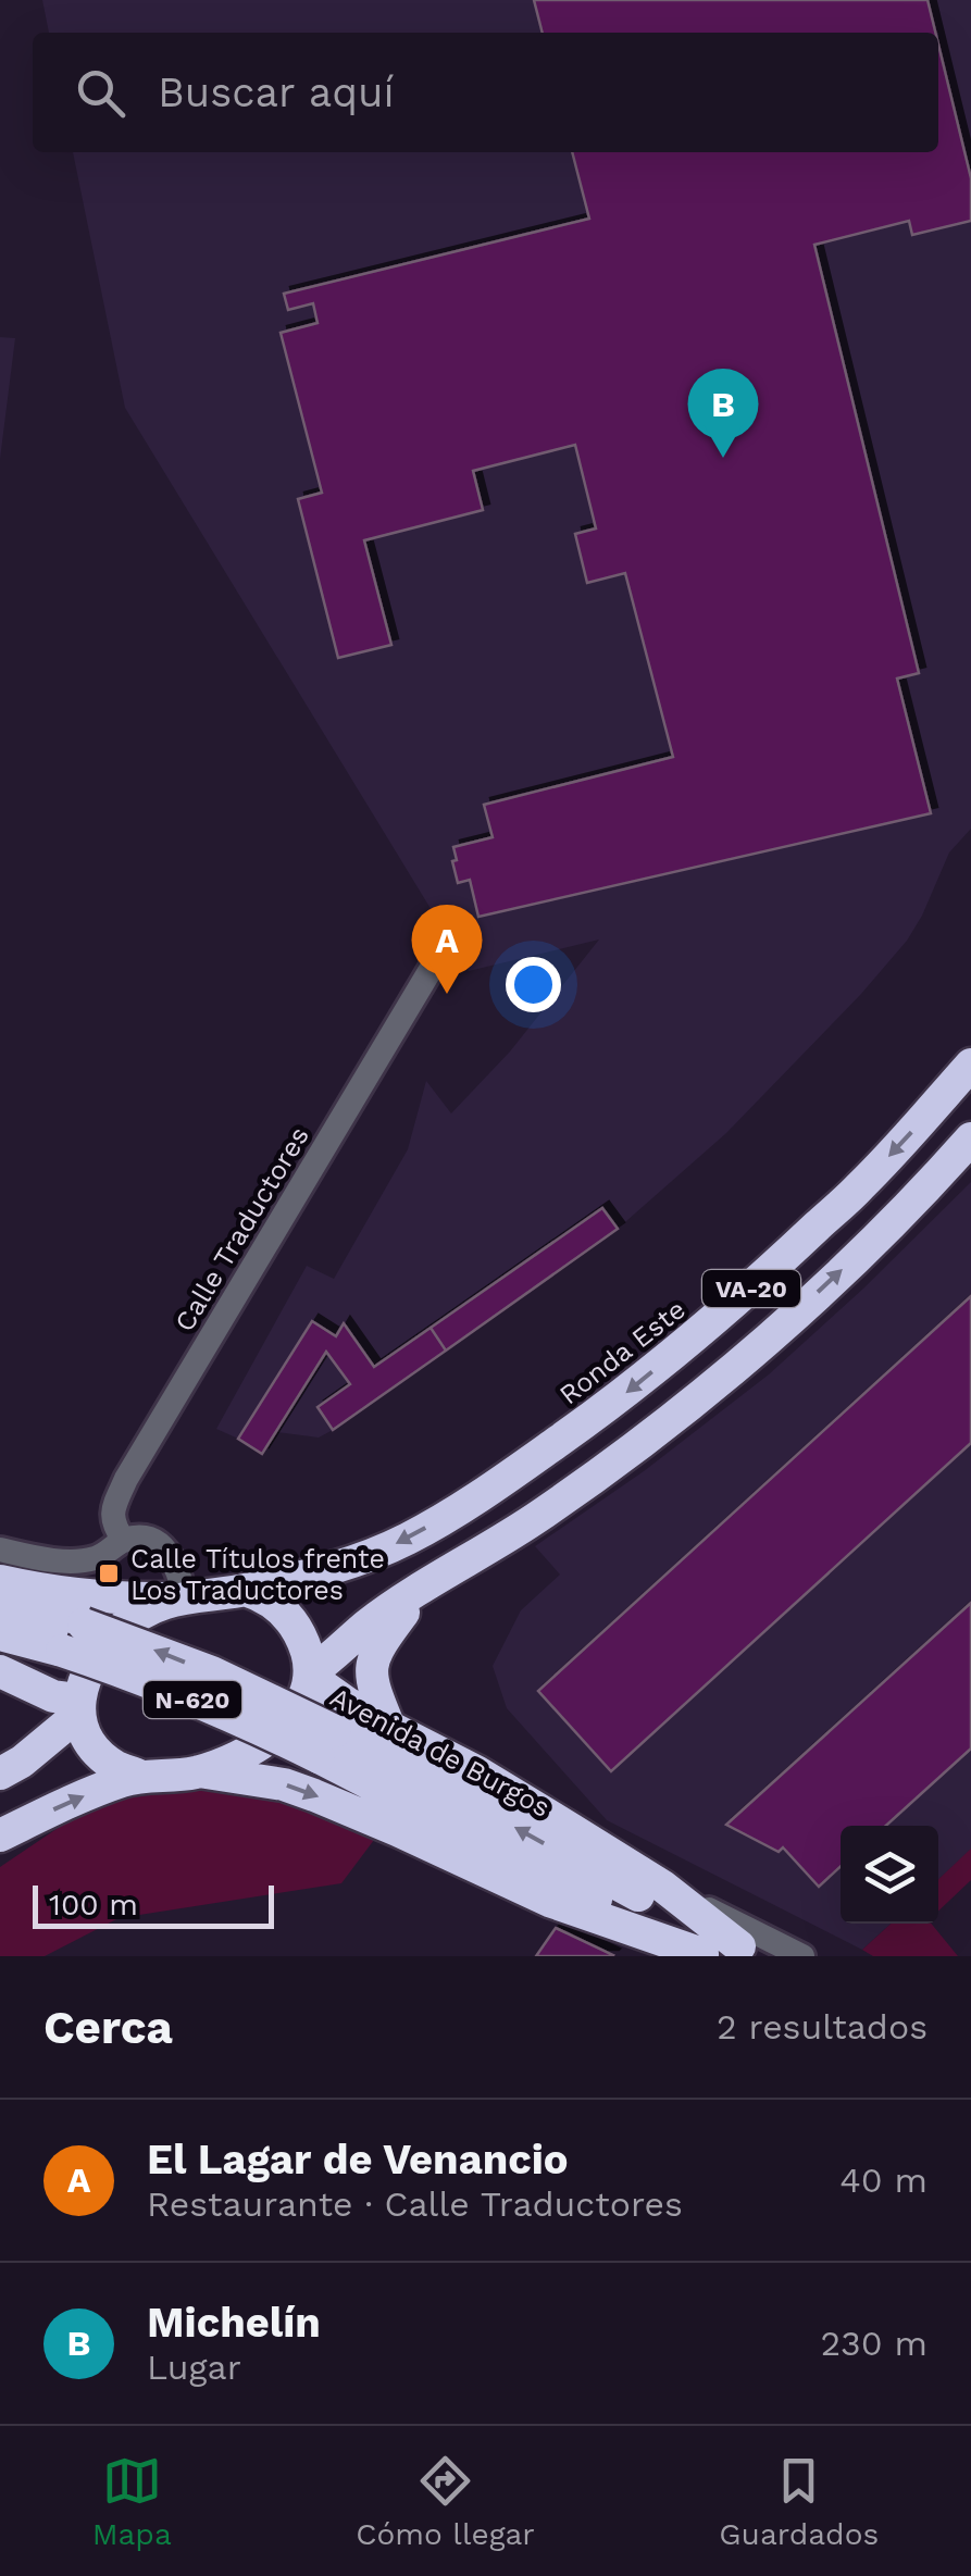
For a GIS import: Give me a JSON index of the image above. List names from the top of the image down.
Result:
{
  "streets": {
    "highway": [
      "VA-20",
      "Ronda Este",
      "N-620",
      "Avenida de Burgos"
    ],
    "street": ["Calle Traductores"]
  },
  "crossings": [
    ["VA-20", "Ronda Este"]
  ],
  "places": {
    "transit": ["Calle Títulos frente Los Traductores"]
  },
  "scale_bar": "100 m",
  "page": {
    "search": "Buscar aquí",
    "pins": ["B", "A"],
    "scale": "100 m",
    "heading": ["Cerca", "2 resultados"],
    "list": [
      {
        "mark": "A",
        "name": "El Lagar de Venancio",
        "note": "Restaurante · Calle Traductores",
        "value": "40 m"
      },
      {
        "mark": "B",
        "name": "Michelín",
        "note": "Lugar",
        "value": "230 m"
      }
    ],
    "nav": ["Mapa", "Cómo llegar", "Guardados"]
  }
}
